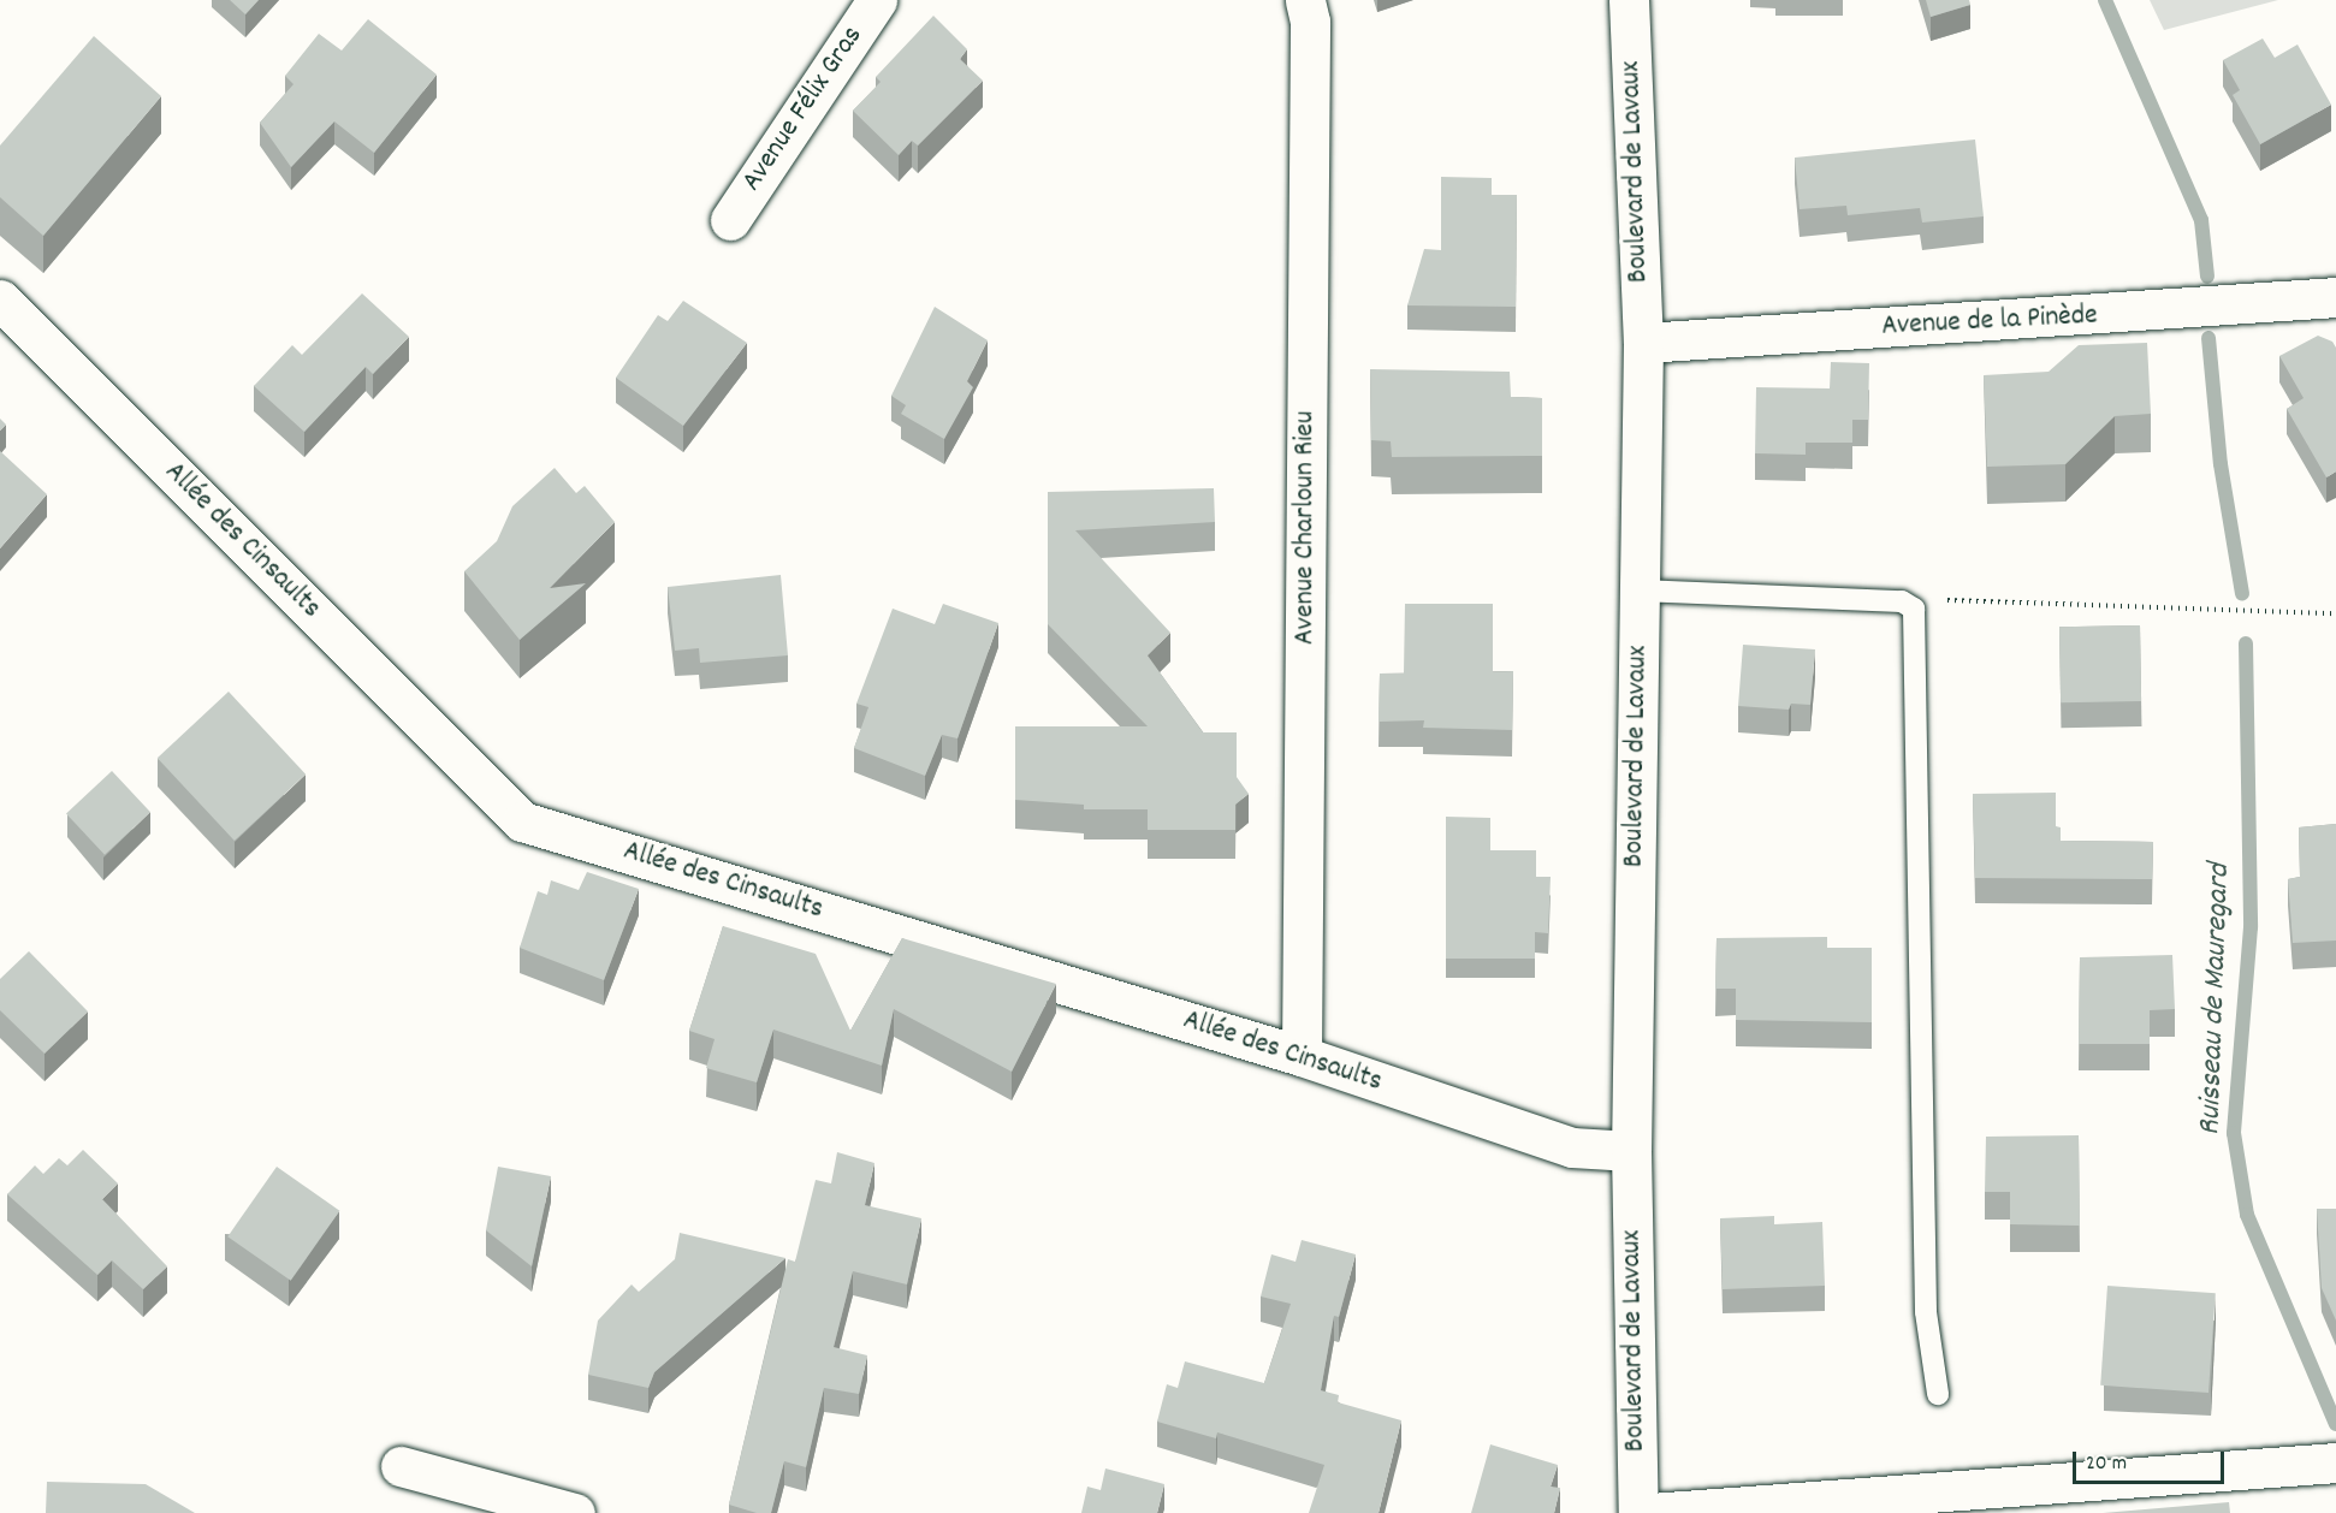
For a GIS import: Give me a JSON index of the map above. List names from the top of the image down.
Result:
{
  "streets": {
    "street": [
      "Avenue Félix Gras",
      "Boulevard de Lavaux",
      "Avenue de la Pinède",
      "Avenue Charloun Rieu",
      "Allée des Cinsaults"
    ]
  },
  "crossings": [
    ["Boulevard de Lavaux", "Avenue de la Pinède"],
    ["Boulevard de Lavaux", "Allée des Cinsaults"],
    ["Avenue Charloun Rieu", "Allée des Cinsaults"]
  ],
  "water": ["Ruisseau de Mauregard"],
  "scale_bar": "20 m"
}
